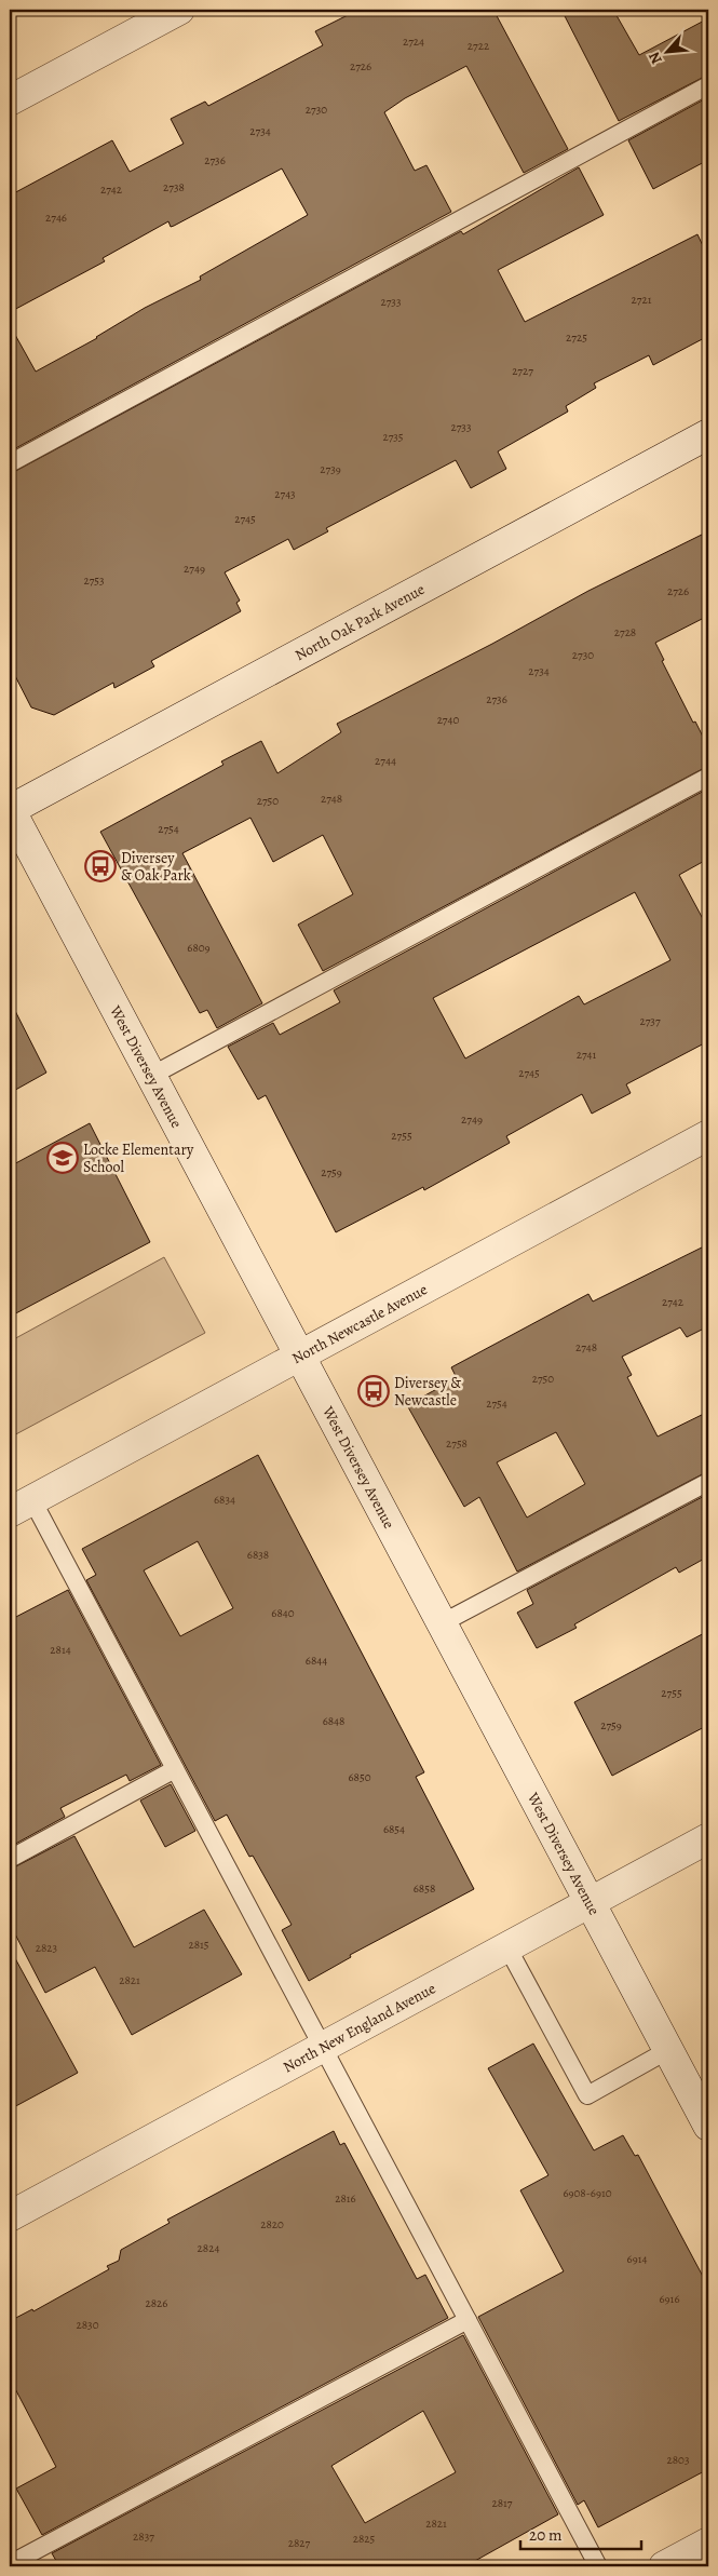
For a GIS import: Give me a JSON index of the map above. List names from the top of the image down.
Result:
{
  "streets": {
    "street": [
      "North Oak Park Avenue",
      "West Diversey Avenue",
      "North Newcastle Avenue",
      "North New England Avenue"
    ]
  },
  "crossings": [
    ["North Oak Park Avenue", "West Diversey Avenue"],
    ["West Diversey Avenue", "North Newcastle Avenue"],
    ["West Diversey Avenue", "North New England Avenue"]
  ],
  "places": {
    "bus stop": ["Diversey & Oak Park", "Diversey & Newcastle"],
    "school or university": ["Locke Elementary School"]
  },
  "house_numbers": [
    "2724",
    "2722",
    "2726",
    "2730",
    "2734",
    "2736",
    "2738",
    "2742",
    "2746",
    "2721",
    "2733",
    "2725",
    "2727",
    "2733",
    "2735",
    "2739",
    "2743",
    "2745",
    "2749",
    "2753",
    "2726",
    "2728",
    "2730",
    "2734",
    "2736",
    "2740",
    "2744",
    "2748",
    "2750",
    "2754",
    "6809",
    "2737",
    "2741",
    "2745",
    "2749",
    "2755",
    "2759",
    "2742",
    "2748",
    "2750",
    "2754",
    "2758",
    "6834",
    "6838",
    "6840",
    "2814",
    "6844",
    "2755",
    "6848",
    "2759",
    "6850",
    "6854",
    "6858",
    "2815",
    "2823",
    "2821",
    "6908-6910",
    "2816",
    "2820",
    "2824",
    "6914",
    "6916",
    "2826",
    "2830",
    "2803",
    "2817",
    "2821",
    "2837",
    "2825",
    "2827"
  ],
  "scale_bar": "20 m",
  "north": "bottom left"
}
